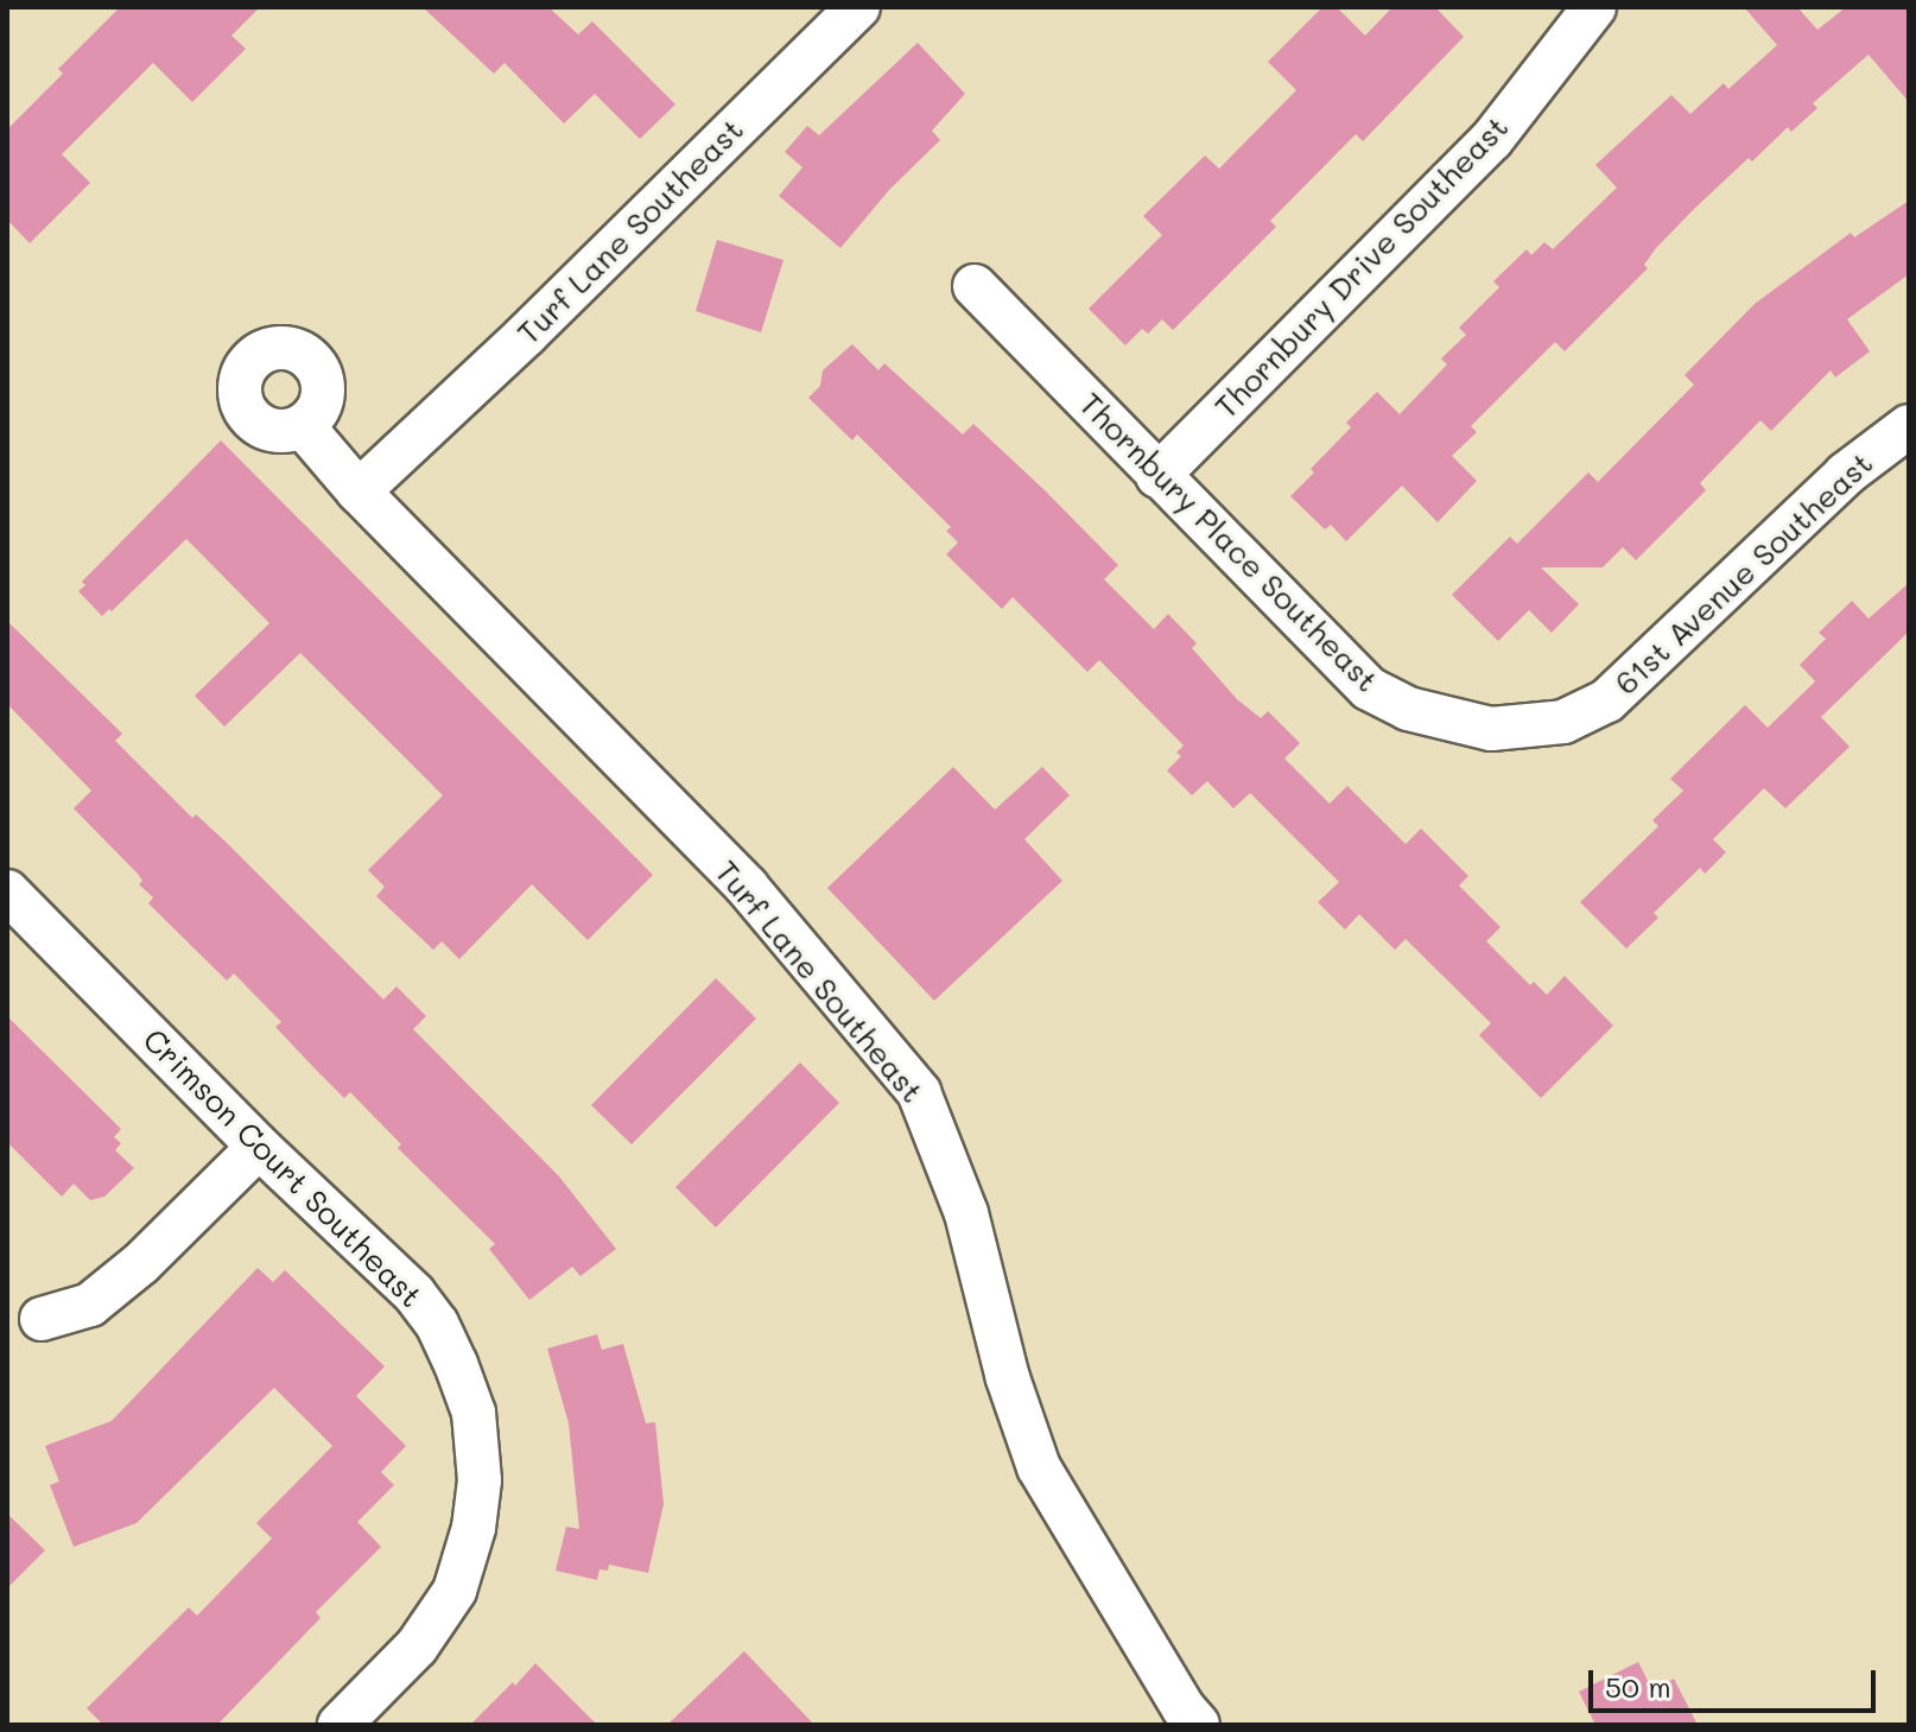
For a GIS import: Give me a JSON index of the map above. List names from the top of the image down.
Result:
{
  "streets": {
    "street": [
      "Turf Lane Southeast",
      "Thornbury Drive Southeast",
      "Thornbury Place Southeast",
      "61st Avenue Southeast",
      "Crimson Court Southeast"
    ]
  },
  "crossings": [
    ["Thornbury Drive Southeast", "Thornbury Place Southeast"],
    ["Thornbury Place Southeast", "61st Avenue Southeast"]
  ],
  "scale_bar": "50 m"
}
